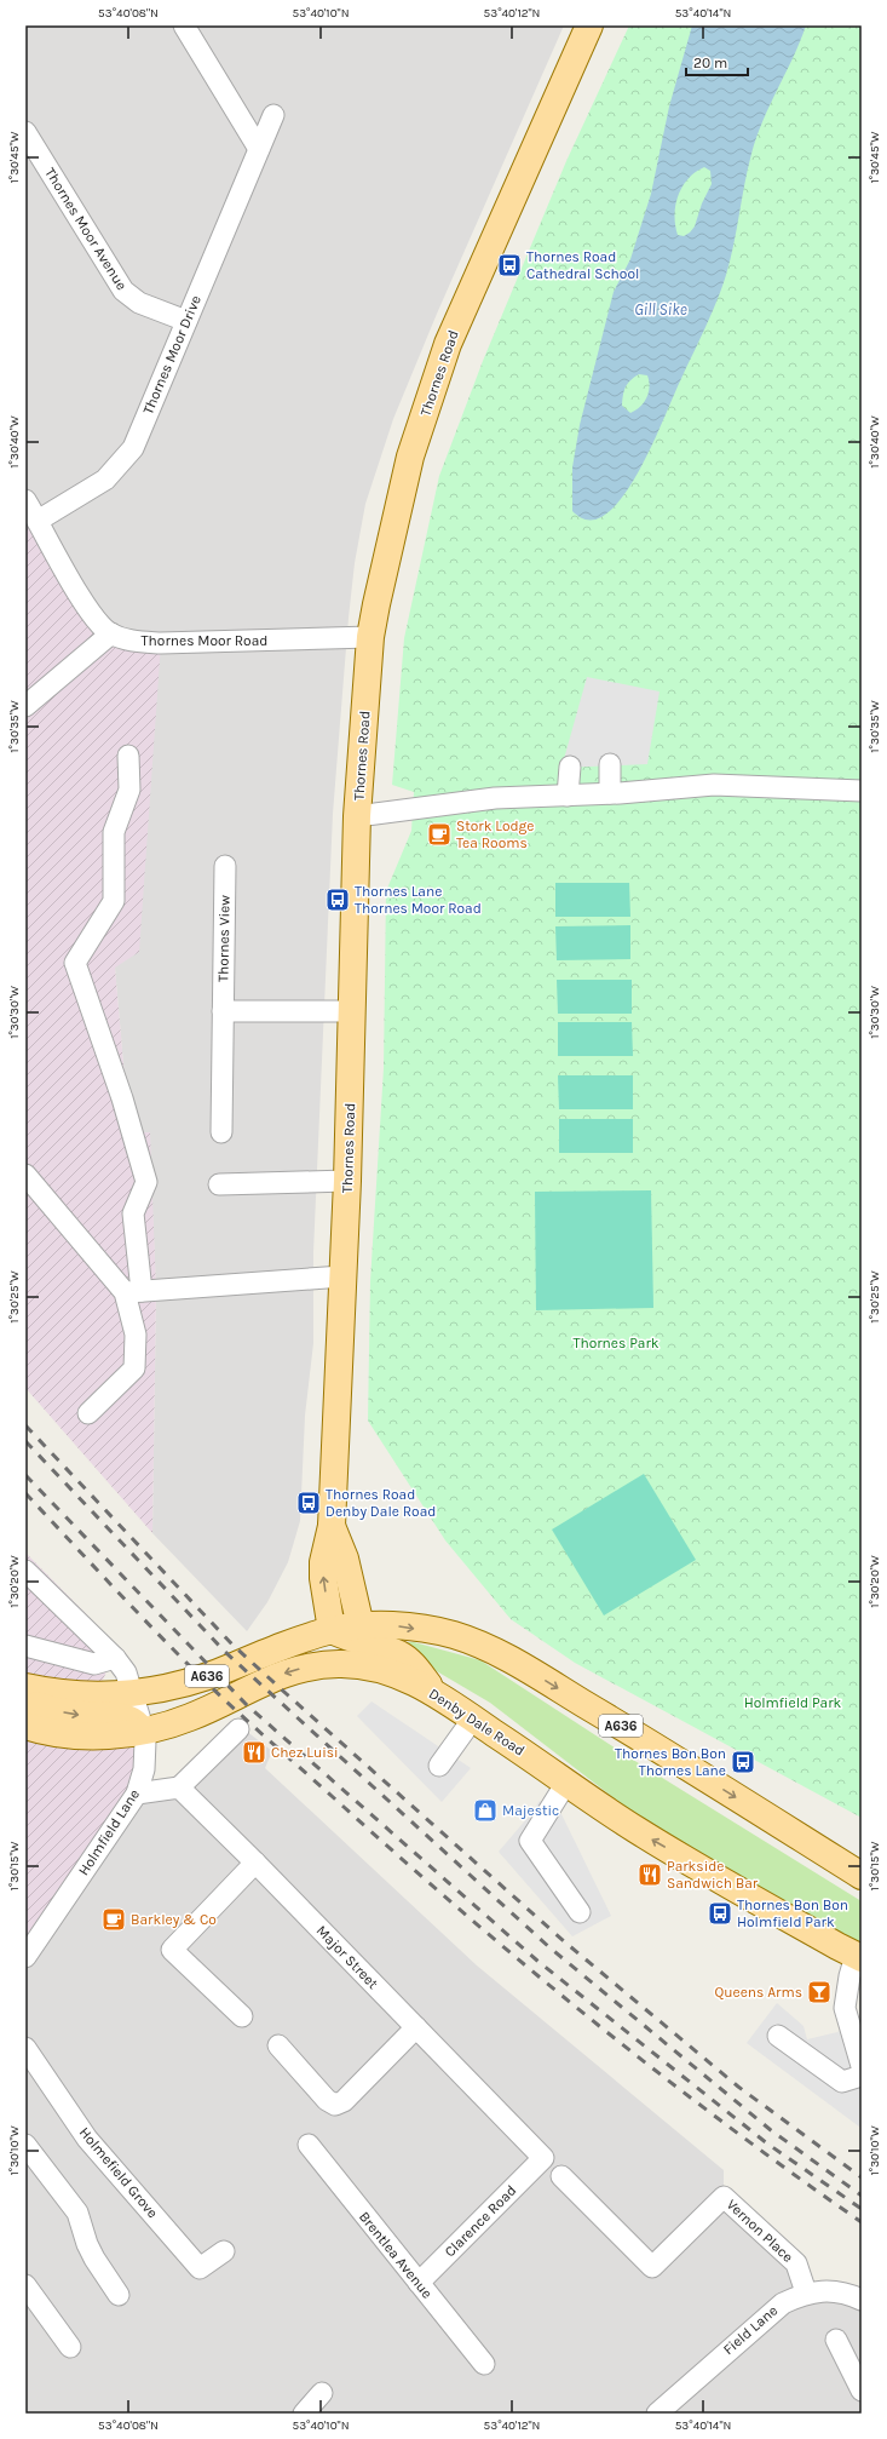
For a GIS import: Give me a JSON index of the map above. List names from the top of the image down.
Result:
{
  "streets": {
    "main road": ["Thornes Road", "A636", "Denby Dale Road"],
    "street": [
      "Thornes Moor Avenue",
      "Thornes Moor Drive",
      "Thornes Moor Road",
      "Thornes View",
      "Holmfield Lane",
      "Major Street",
      "Holmefield Grove",
      "Clarence Road",
      "Vernon Place",
      "Brentlea Avenue",
      "Field Lane"
    ]
  },
  "crossings": [
    ["Thornes Moor Avenue", "Thornes Moor Drive"],
    ["Thornes Moor Drive", "Thornes Moor Road"],
    ["Thornes Road", "Thornes Moor Road"],
    ["Thornes Road", "A636"],
    ["A636", "Denby Dale Road"],
    ["A636", "Holmfield Lane"],
    ["Denby Dale Road", "Holmfield Lane"],
    ["Major Street", "Clarence Road"],
    ["Clarence Road", "Brentlea Avenue"],
    ["Vernon Place", "Field Lane"]
  ],
  "water": ["Gill Sike"],
  "parks": ["Thornes Park", "Holmfield Park"],
  "places": {
    "bus stop": [
      "Thornes Road Cathedral School",
      "Thornes Lane Thornes Moor Road",
      "Thornes Road Denby Dale Road",
      "Thornes Bon Bon Thornes Lane",
      "Thornes Bon Bon Holmfield Park"
    ],
    "cafe": ["Stork Lodge Tea Rooms", "Barkley & Co"],
    "restaurant": ["Chez Luisi", "Parkside Sandwich Bar"],
    "shop": ["Majestic"],
    "bar": ["Queens Arms"]
  },
  "scale_bar": "20 m",
  "coordinates": [
    "53°40'08\"N",
    "53°40'10\"N",
    "53°40'12\"N",
    "53°40'14\"N",
    "1°30'45\"W",
    "1°30'40\"W",
    "1°30'35\"W",
    "1°30'30\"W",
    "1°30'25\"W",
    "1°30'20\"W",
    "1°30'15\"W",
    "1°30'10\"W"
  ]
}
